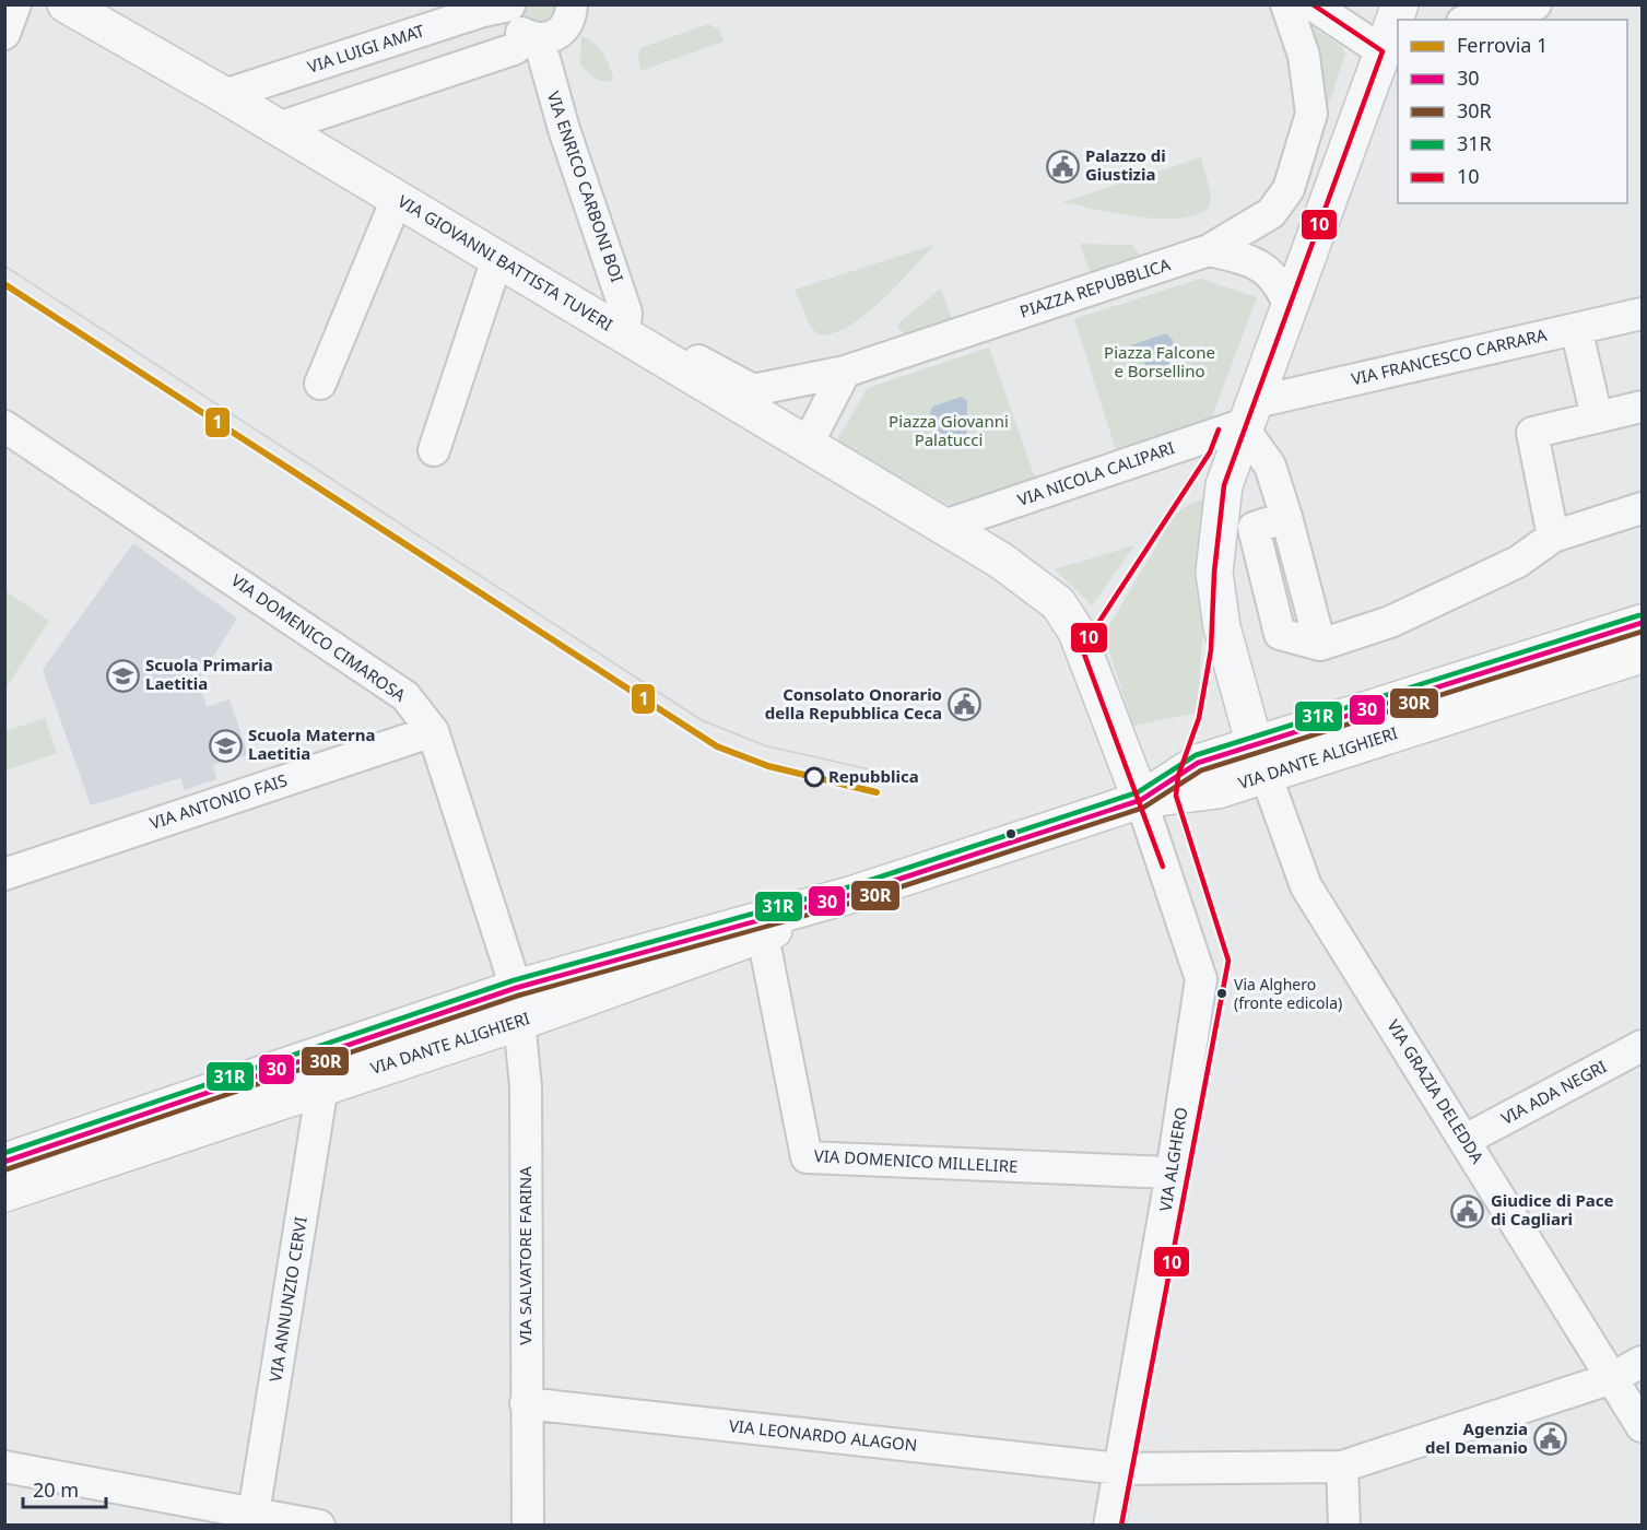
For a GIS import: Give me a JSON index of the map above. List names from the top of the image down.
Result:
{
  "streets": {
    "main road": ["VIA DANTE ALIGHIERI"],
    "street": [
      "VIA LUIGI AMAT",
      "VIA ENRICO CARBONI BOI",
      "VIA GIOVANNI BATTISTA TUVERI",
      "PIAZZA REPUBBLICA",
      "VIA FRANCESCO CARRARA",
      "VIA NICOLA CALIPARI",
      "VIA DOMENICO CIMAROSA",
      "VIA ANTONIO FAIS",
      "VIA GRAZIA DELEDDA",
      "VIA ADA NEGRI",
      "VIA ALGHERO",
      "VIA DOMENICO MILLELIRE",
      "VIA SALVATORE FARINA",
      "VIA ANNUNZIO CERVI",
      "VIA LEONARDO ALAGON"
    ]
  },
  "crossings": [
    ["VIA LUIGI AMAT", "VIA ENRICO CARBONI BOI"],
    ["VIA LUIGI AMAT", "VIA GIOVANNI BATTISTA TUVERI"],
    ["VIA ENRICO CARBONI BOI", "VIA GIOVANNI BATTISTA TUVERI"],
    ["VIA ENRICO CARBONI BOI", "PIAZZA REPUBBLICA"],
    ["VIA GIOVANNI BATTISTA TUVERI", "PIAZZA REPUBBLICA"],
    ["VIA GIOVANNI BATTISTA TUVERI", "VIA NICOLA CALIPARI"],
    ["VIA FRANCESCO CARRARA", "VIA NICOLA CALIPARI"],
    ["VIA DOMENICO CIMAROSA", "VIA DANTE ALIGHIERI"],
    ["VIA DOMENICO CIMAROSA", "VIA ANTONIO FAIS"],
    ["VIA DOMENICO CIMAROSA", "VIA SALVATORE FARINA"],
    ["VIA DANTE ALIGHIERI", "VIA GRAZIA DELEDDA"],
    ["VIA DANTE ALIGHIERI", "VIA ALGHERO"],
    ["VIA DANTE ALIGHIERI", "VIA DOMENICO MILLELIRE"],
    ["VIA DANTE ALIGHIERI", "VIA SALVATORE FARINA"],
    ["VIA DANTE ALIGHIERI", "VIA ANNUNZIO CERVI"],
    ["VIA GRAZIA DELEDDA", "VIA ADA NEGRI"],
    ["VIA GRAZIA DELEDDA", "VIA LEONARDO ALAGON"],
    ["VIA ALGHERO", "VIA DOMENICO MILLELIRE"],
    ["VIA ALGHERO", "VIA LEONARDO ALAGON"],
    ["VIA SALVATORE FARINA", "VIA LEONARDO ALAGON"]
  ],
  "parks": ["Piazza Falcone e Borsellino", "Piazza Giovanni Palatucci"],
  "places": {
    "public building": [
      "Palazzo di Giustizia",
      "Consolato Onorario della Repubblica Ceca",
      "Giudice di Pace di Cagliari",
      "Agenzia del Demanio"
    ],
    "school or university": ["Scuola Primaria Laetitia", "Scuola Materna Laetitia"],
    "other": ["Repubblica", "Via Alghero (fronte edicola)"]
  },
  "lines": [
    "transit line 10",
    "rail line 1",
    "transit line 31R",
    "transit line 30",
    "transit line 30R"
  ],
  "legend": [
    "Ferrovia 1",
    "30",
    "30R",
    "31R",
    "10"
  ],
  "scale_bar": "20 m"
}
